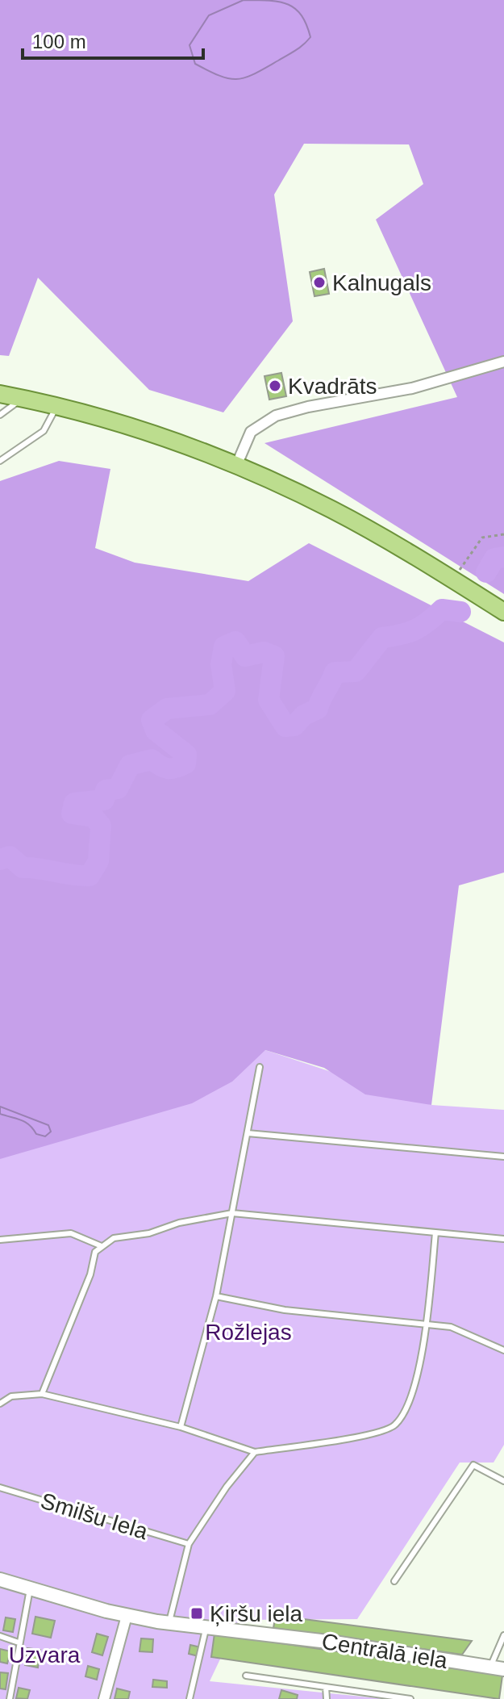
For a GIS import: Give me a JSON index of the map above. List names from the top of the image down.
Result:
{
  "streets": {
    "street": ["Centrālā iela"],
    "lane": ["Smilšu Iela"]
  },
  "parks": ["Rožlejas", "Uzvara"],
  "places": {
    "other": ["Kalnugals", "Kvadrāts"],
    "transit": ["Ķiršu iela"]
  },
  "scale_bar": "100 m"
}
